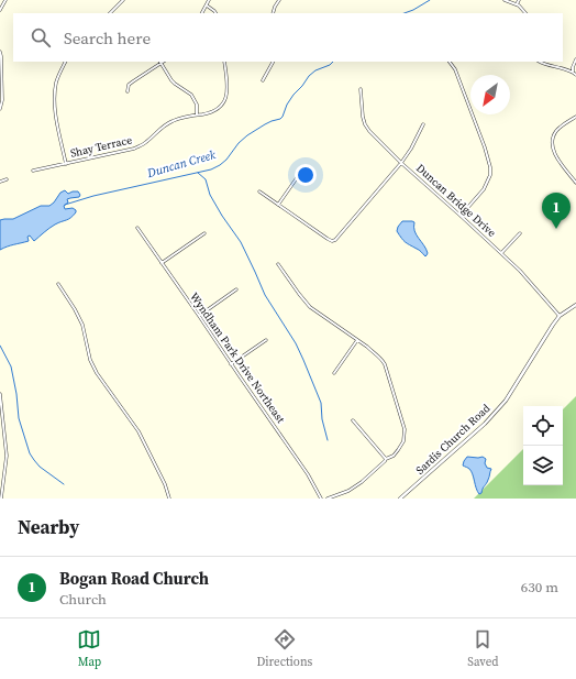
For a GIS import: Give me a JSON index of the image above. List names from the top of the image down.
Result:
{
  "streets": {
    "street": [
      "Shay Terrace",
      "Duncan Bridge Drive",
      "Wyndham Park Drive Northeast",
      "Sardis Church Road"
    ]
  },
  "crossings": [
    ["Duncan Bridge Drive", "Sardis Church Road"]
  ],
  "water": ["Duncan Creek"],
  "north": "bottom left",
  "page": {
    "search": "Search here",
    "pins": "1",
    "heading": "Nearby",
    "list": [
      {
        "mark": "1",
        "name": "Bogan Road Church",
        "note": "Church",
        "value": "630 m"
      }
    ],
    "nav": ["Map", "Directions", "Saved"]
  }
}
